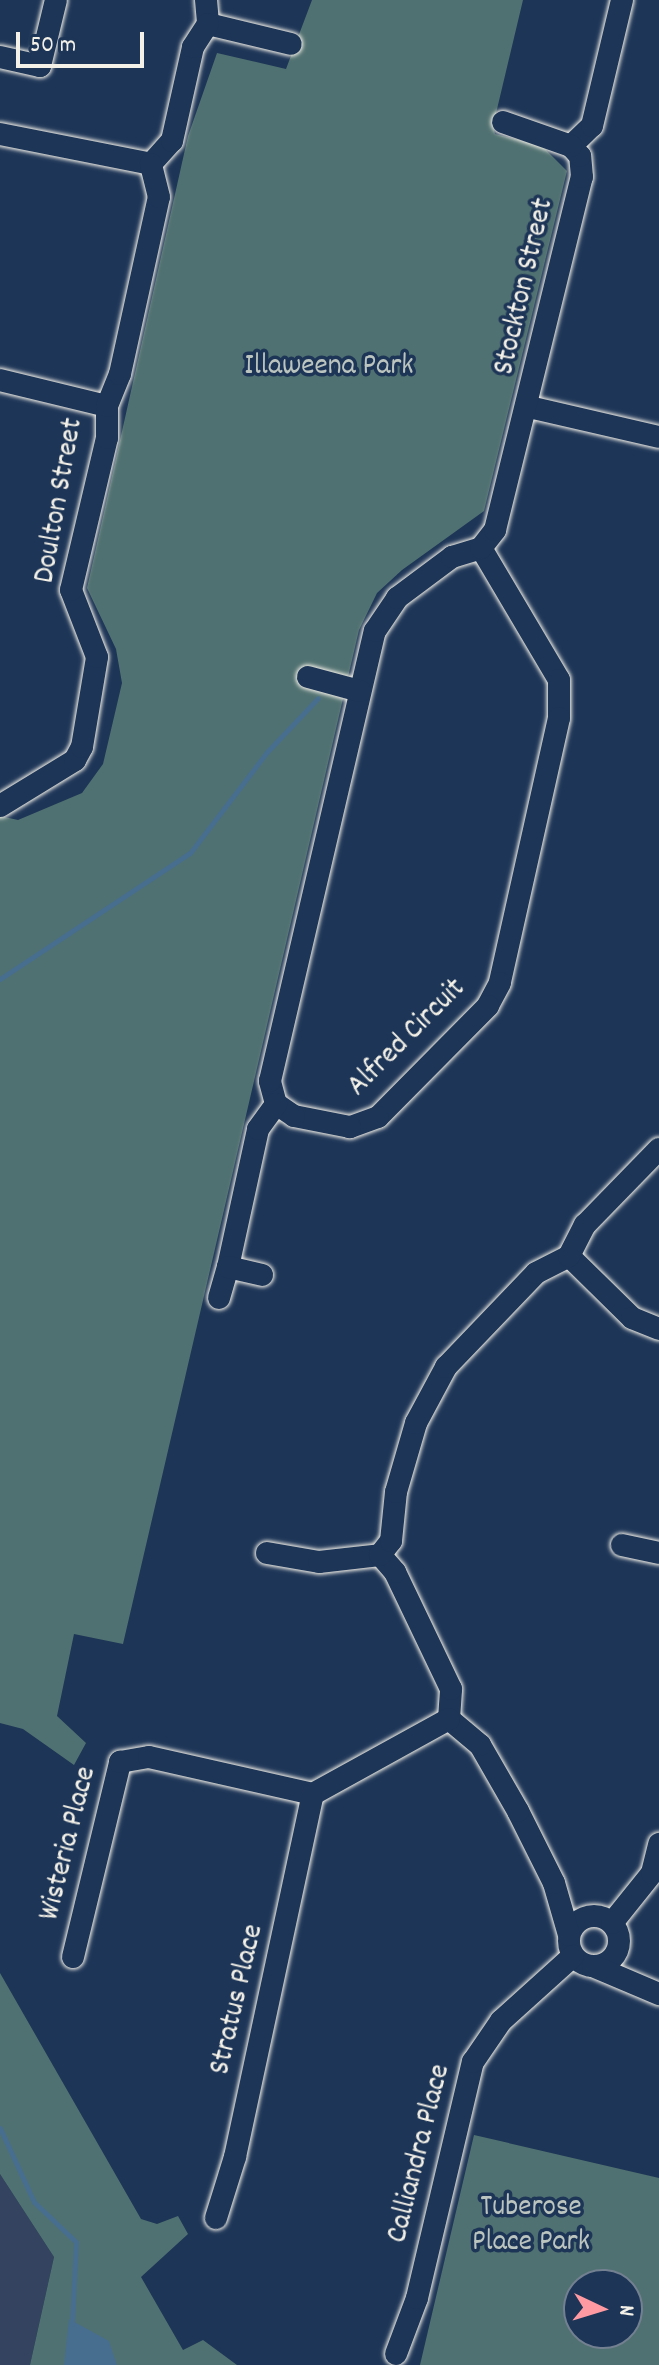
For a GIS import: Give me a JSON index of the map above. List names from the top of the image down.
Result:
{
  "streets": {
    "street": [
      "Stockton Street",
      "Doulton Street",
      "Alfred Circuit",
      "Wisteria Place",
      "Stratus Place",
      "Calliandra Place"
    ]
  },
  "crossings": [
    ["Wisteria Place", "Stratus Place"]
  ],
  "parks": ["Illaweena Park", "Tuberose Place Park"],
  "scale_bar": "50 m",
  "north": "right"
}
